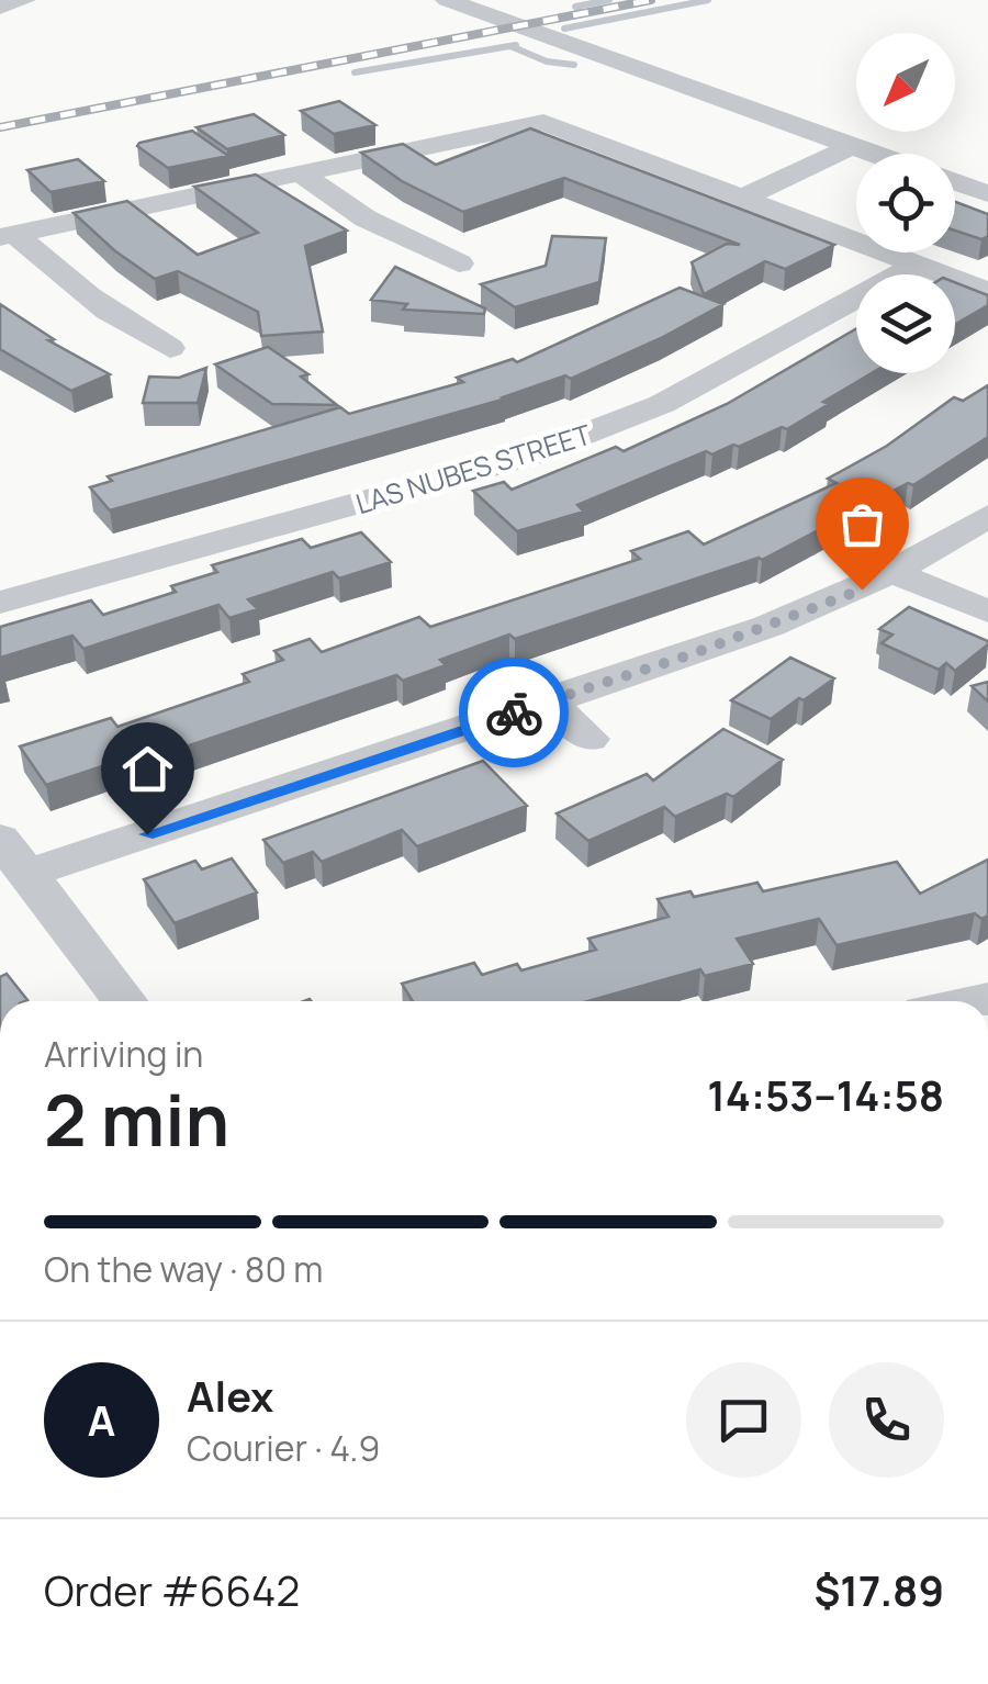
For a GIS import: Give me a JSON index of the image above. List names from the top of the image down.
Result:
{
  "streets": {
    "street": ["LAS NUBES STREET"]
  },
  "north": "bottom left",
  "page": {
    "heading": ["2 min", "Arriving in", "14:53–14:58"],
    "panel": [
      "Alex",
      "Courier · 4.9",
      "Order #6642",
      "$17.89"
    ],
    "bar": "On the way · 80 m",
    "round": "A"
  }
}
